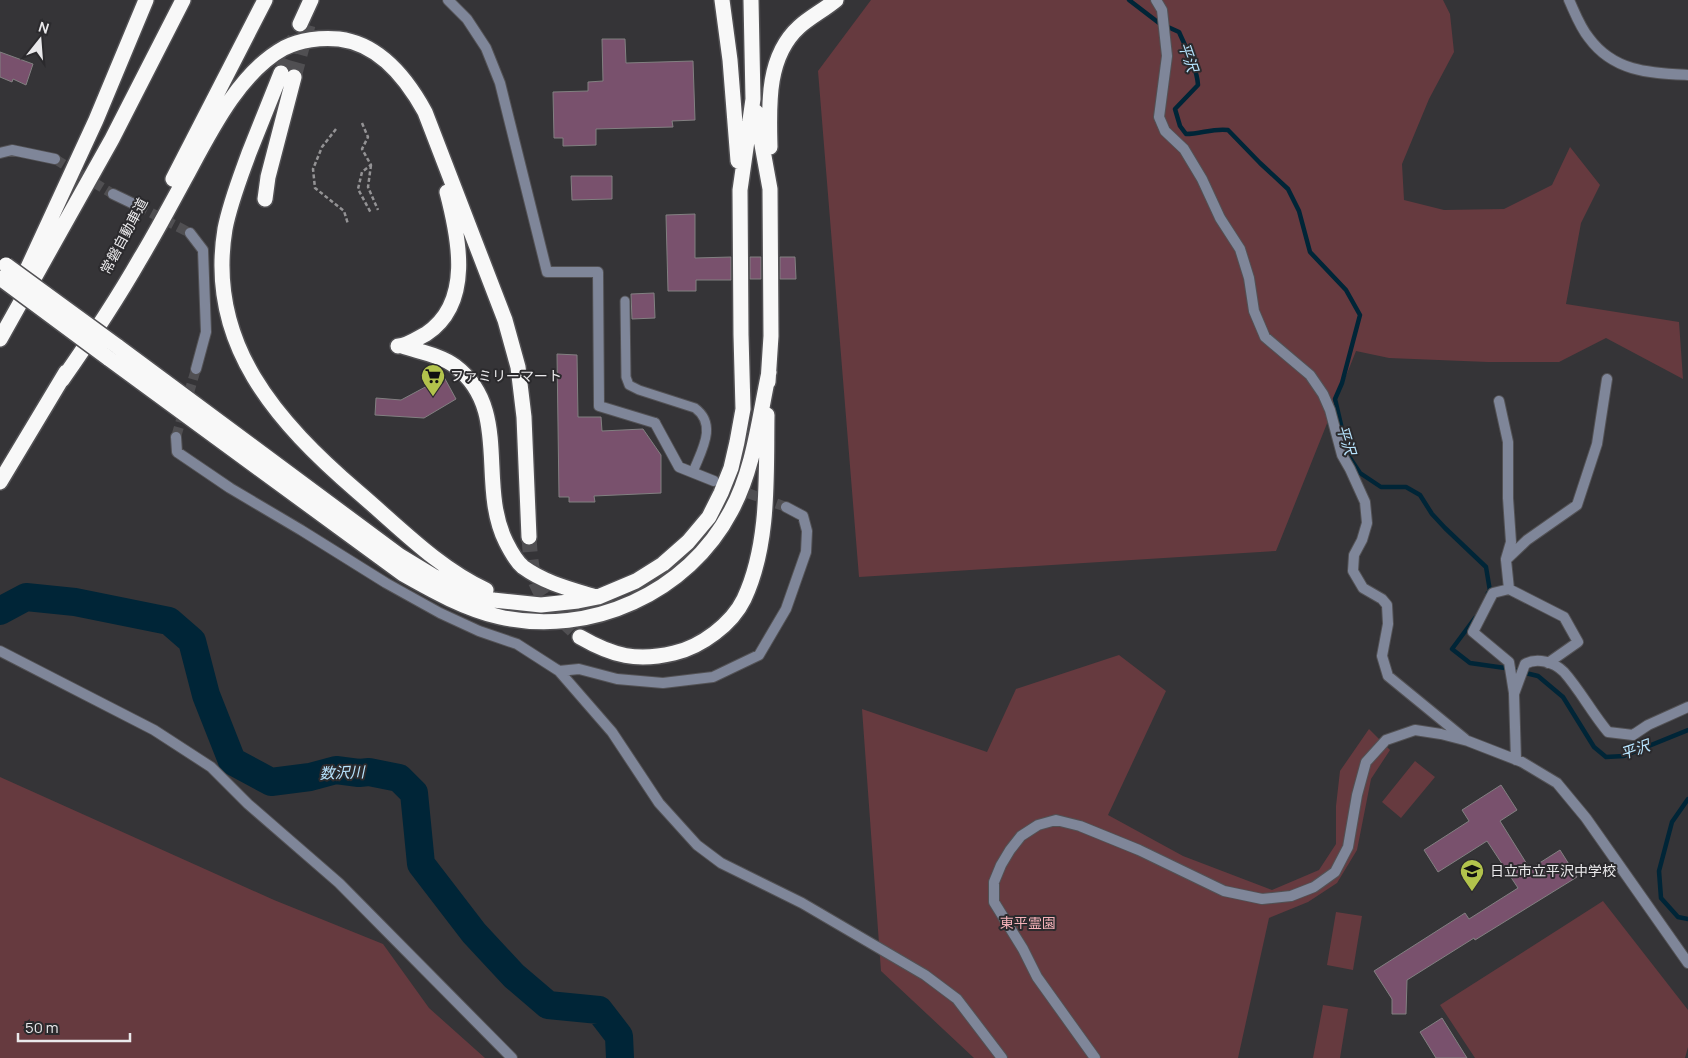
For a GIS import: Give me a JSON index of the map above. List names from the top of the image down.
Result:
{
  "streets": {
    "highway": ["常磐自動車道"]
  },
  "water": ["平沢", "数沢川"],
  "parks": ["東平霊園"],
  "places": {
    "supermarket": ["ファミリーマート"],
    "school or university": ["日立市立平沢中学校"]
  },
  "scale_bar": "50 m",
  "north": "top"
}
